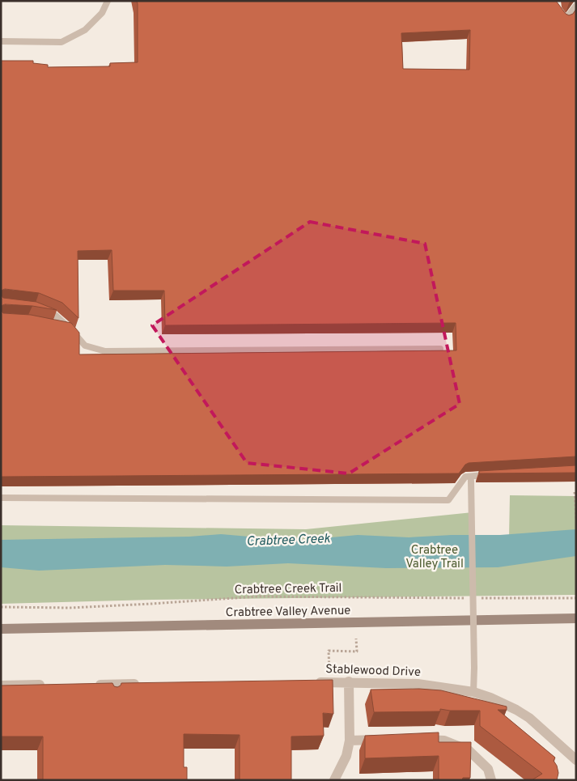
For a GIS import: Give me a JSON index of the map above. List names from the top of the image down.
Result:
{
  "streets": {
    "street": ["Crabtree Valley Avenue", "Stablewood Drive"],
    "path": ["Crabtree Creek Trail"]
  },
  "water": ["Crabtree Creek"],
  "parks": ["Crabtree Valley Trail"]
}
